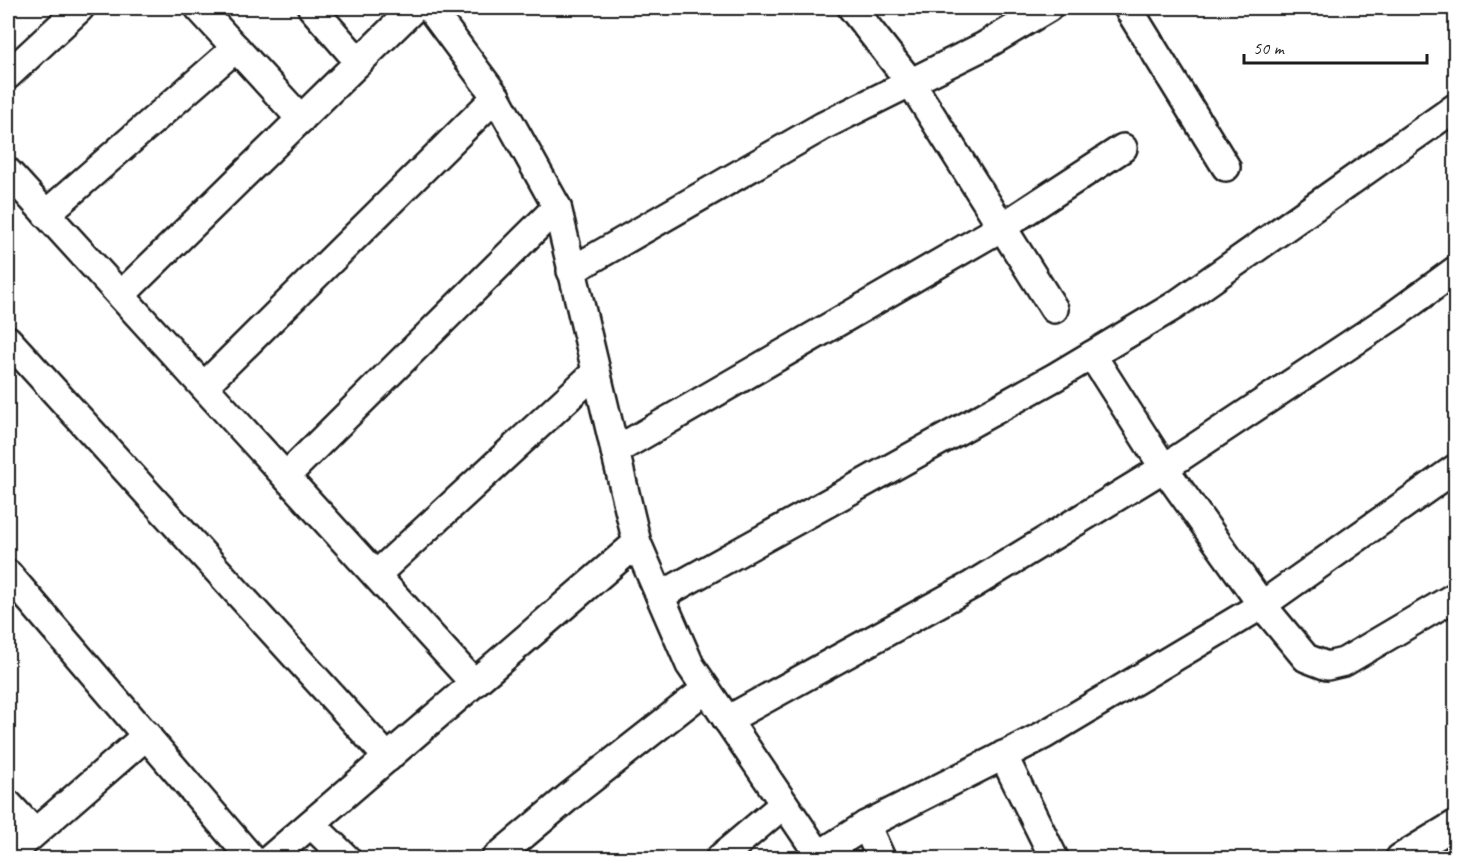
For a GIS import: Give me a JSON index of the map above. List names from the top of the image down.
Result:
{
  "scale_bar": "50 m"
}
